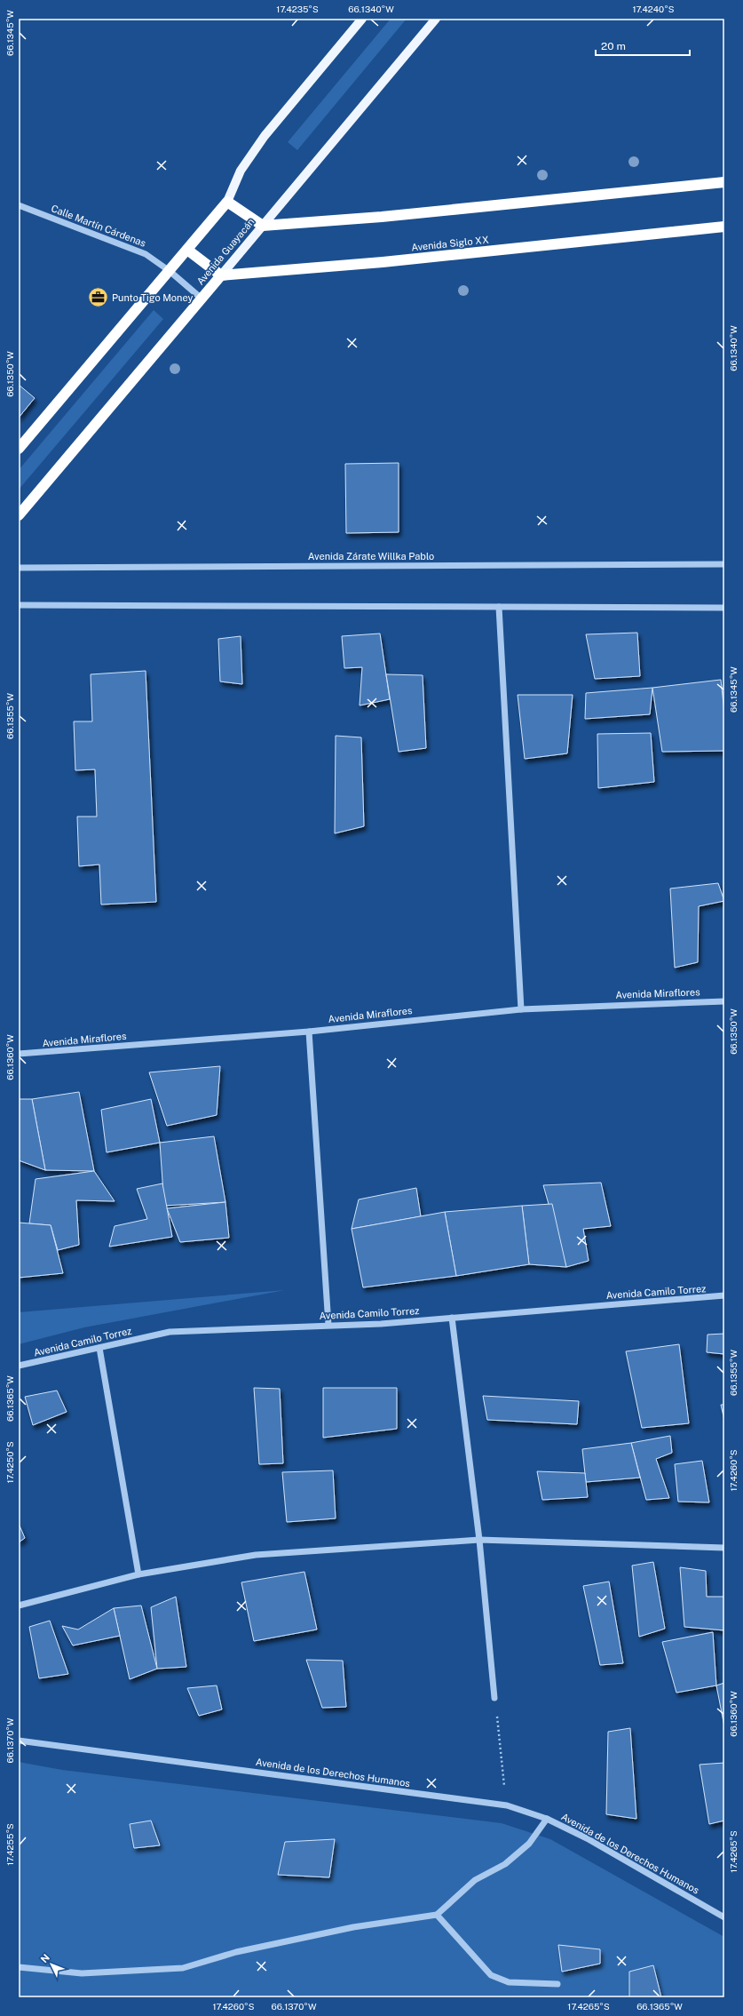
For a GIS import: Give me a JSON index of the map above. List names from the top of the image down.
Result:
{
  "streets": {
    "highway": ["Avenida Siglo XX", "Avenida Guayacán"],
    "street": [
      "Calle Martín Cárdenas",
      "Avenida Zárate Willka Pablo",
      "Avenida Miraflores",
      "Avenida Camilo Torrez",
      "Avenida de los Derechos Humanos"
    ]
  },
  "crossings": [
    ["Calle Martín Cárdenas", "Avenida Guayacán"],
    ["Avenida Siglo XX", "Avenida Guayacán"]
  ],
  "places": {
    "office": ["Punto Tigo Money"]
  },
  "scale_bar": "20 m",
  "north": "top left",
  "coordinates": [
    "17.4235°S",
    "66.1340°W",
    "17.4240°S",
    "66.1345°W",
    "66.1350°W",
    "66.1355°W",
    "66.1360°W",
    "66.1365°W",
    "17.4250°S",
    "17.4260°S",
    "66.1370°W",
    "17.4255°S",
    "17.4265°S"
  ]
}
